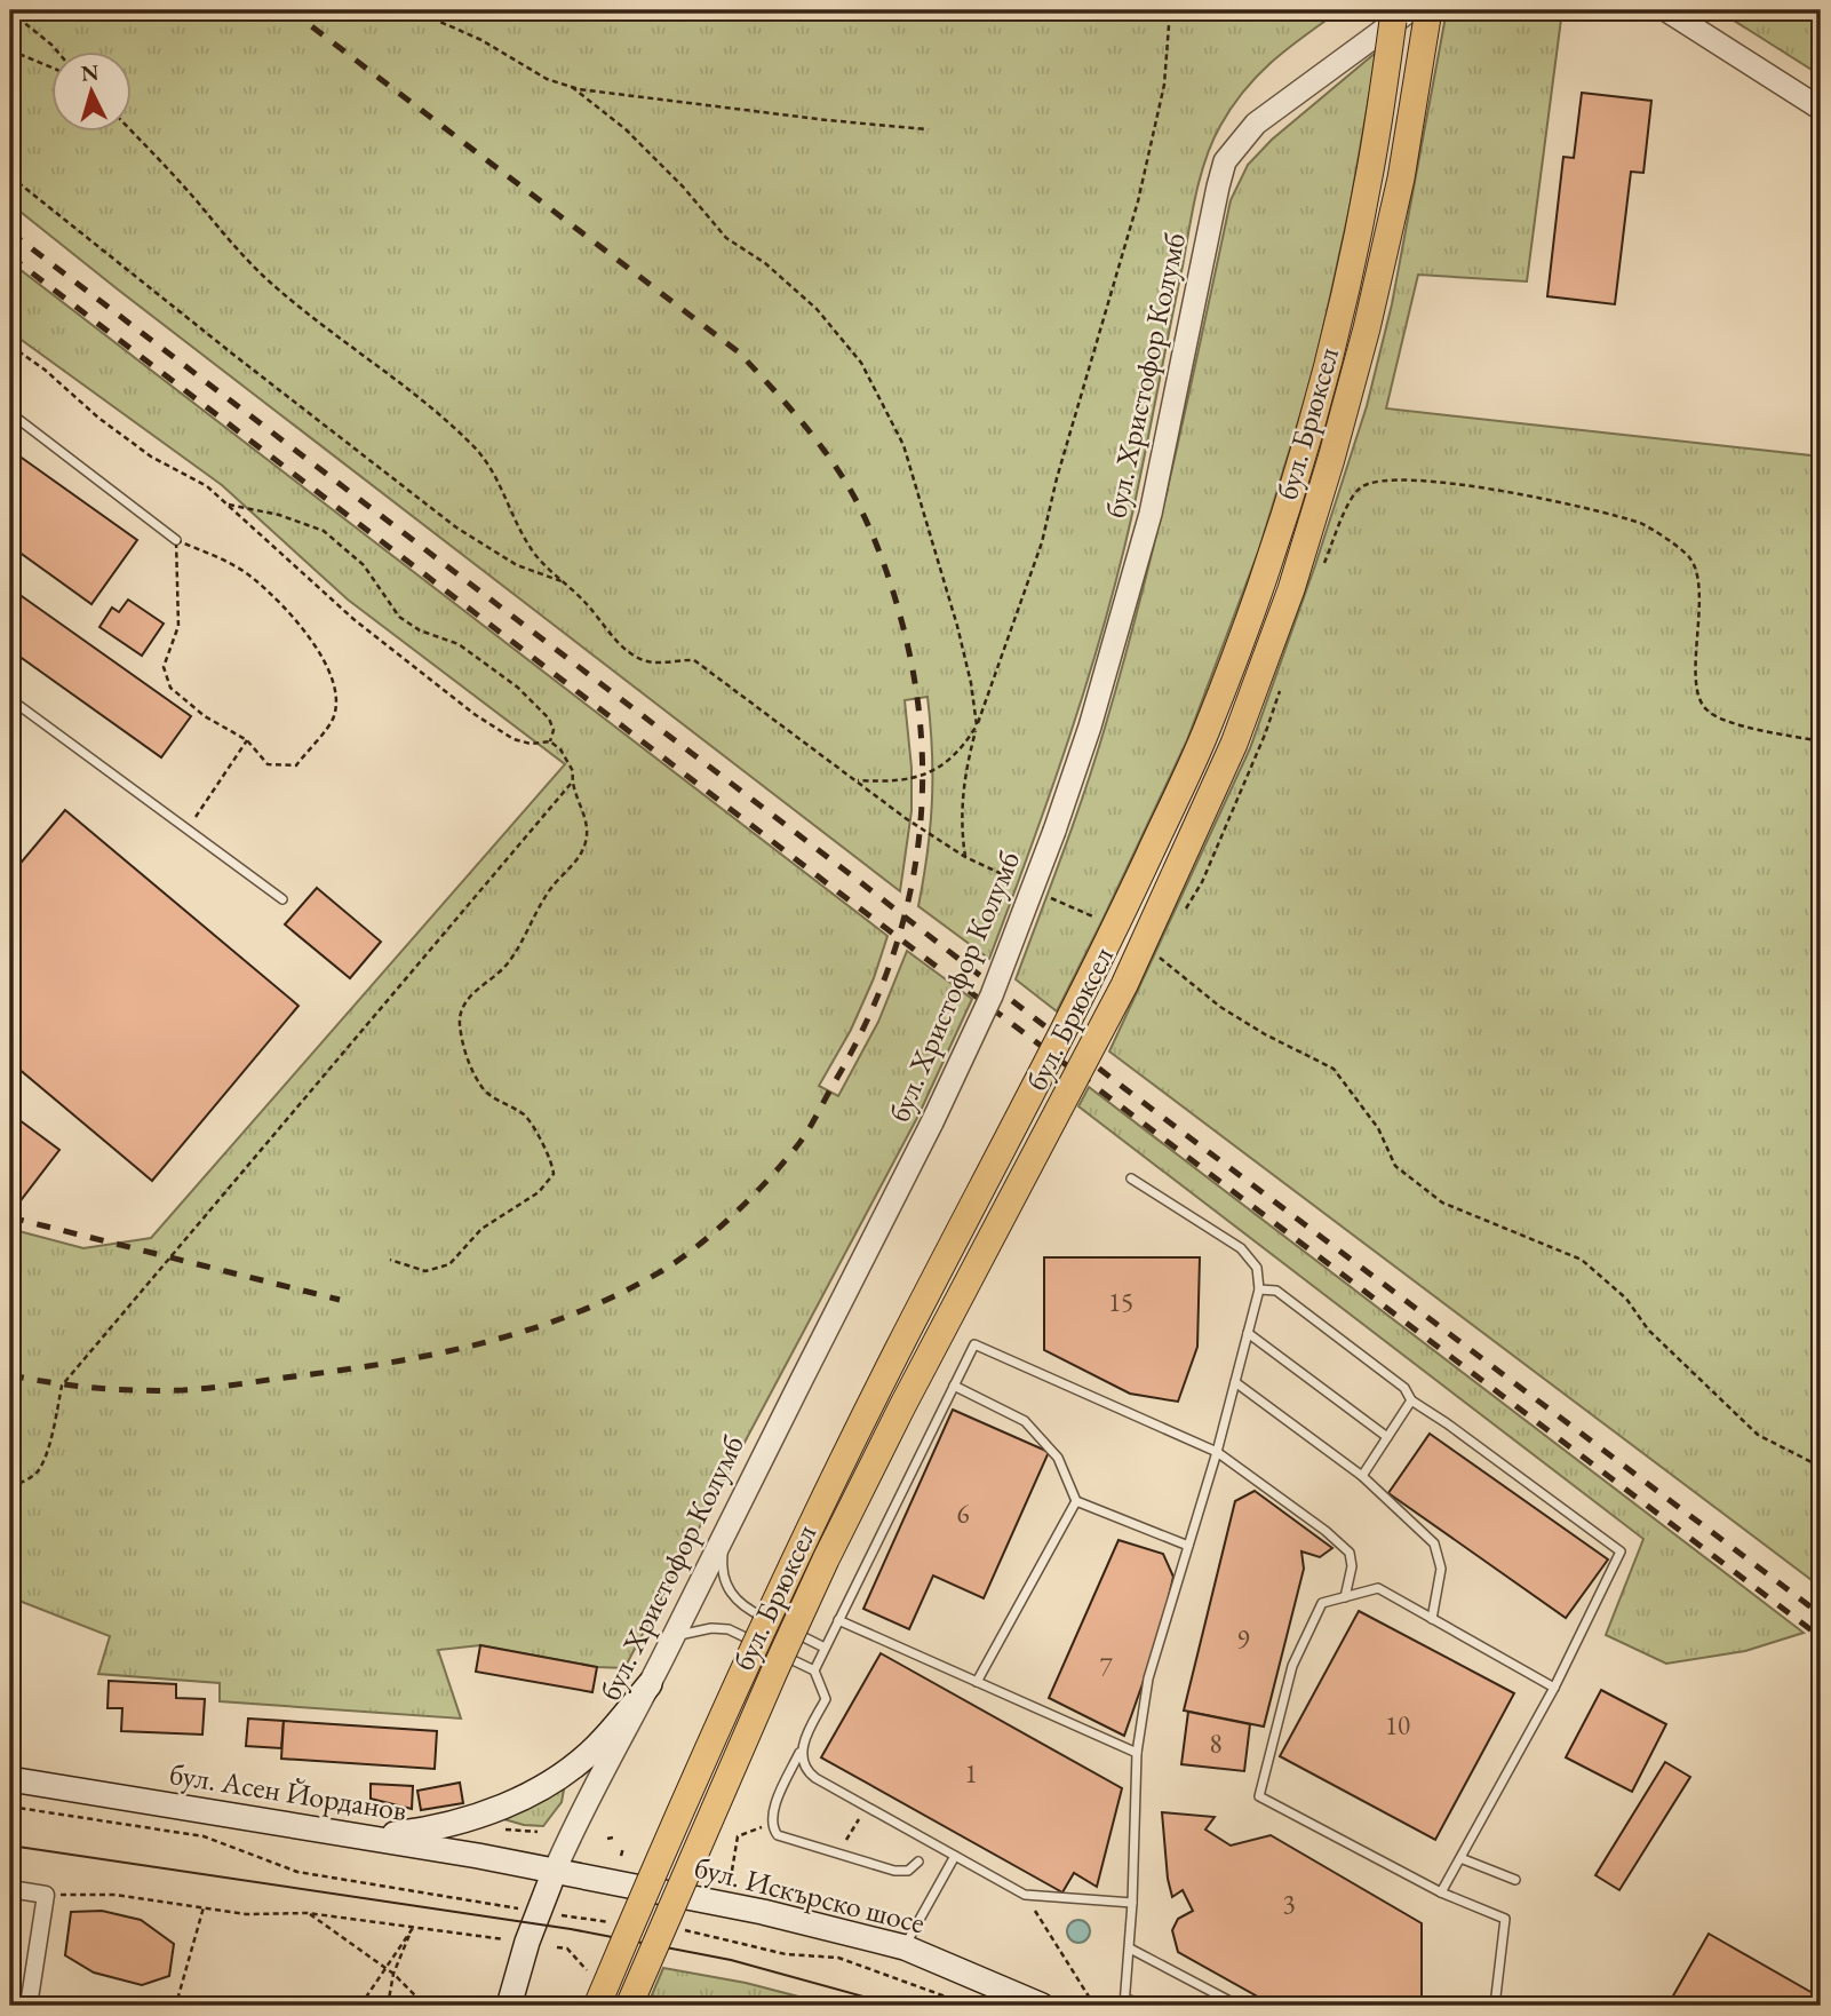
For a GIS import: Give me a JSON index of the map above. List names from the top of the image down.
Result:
{
  "streets": {
    "main road": [
      "бул. Христофор Колумб",
      "бул. Брюксел",
      "бул. Асен Йорданов",
      "бул. Искърско шосе"
    ]
  },
  "crossings": [
    ["бул. Христофор Колумб", "бул. Брюксел"],
    ["бул. Христофор Колумб", "бул. Асен Йорданов"],
    ["бул. Христофор Колумб", "бул. Искърско шосе"],
    ["бул. Асен Йорданов", "бул. Искърско шосе"]
  ],
  "house_numbers": [
    "15",
    "6",
    "9",
    "7",
    "10",
    "8",
    "1",
    "3"
  ],
  "north": "top"
}
